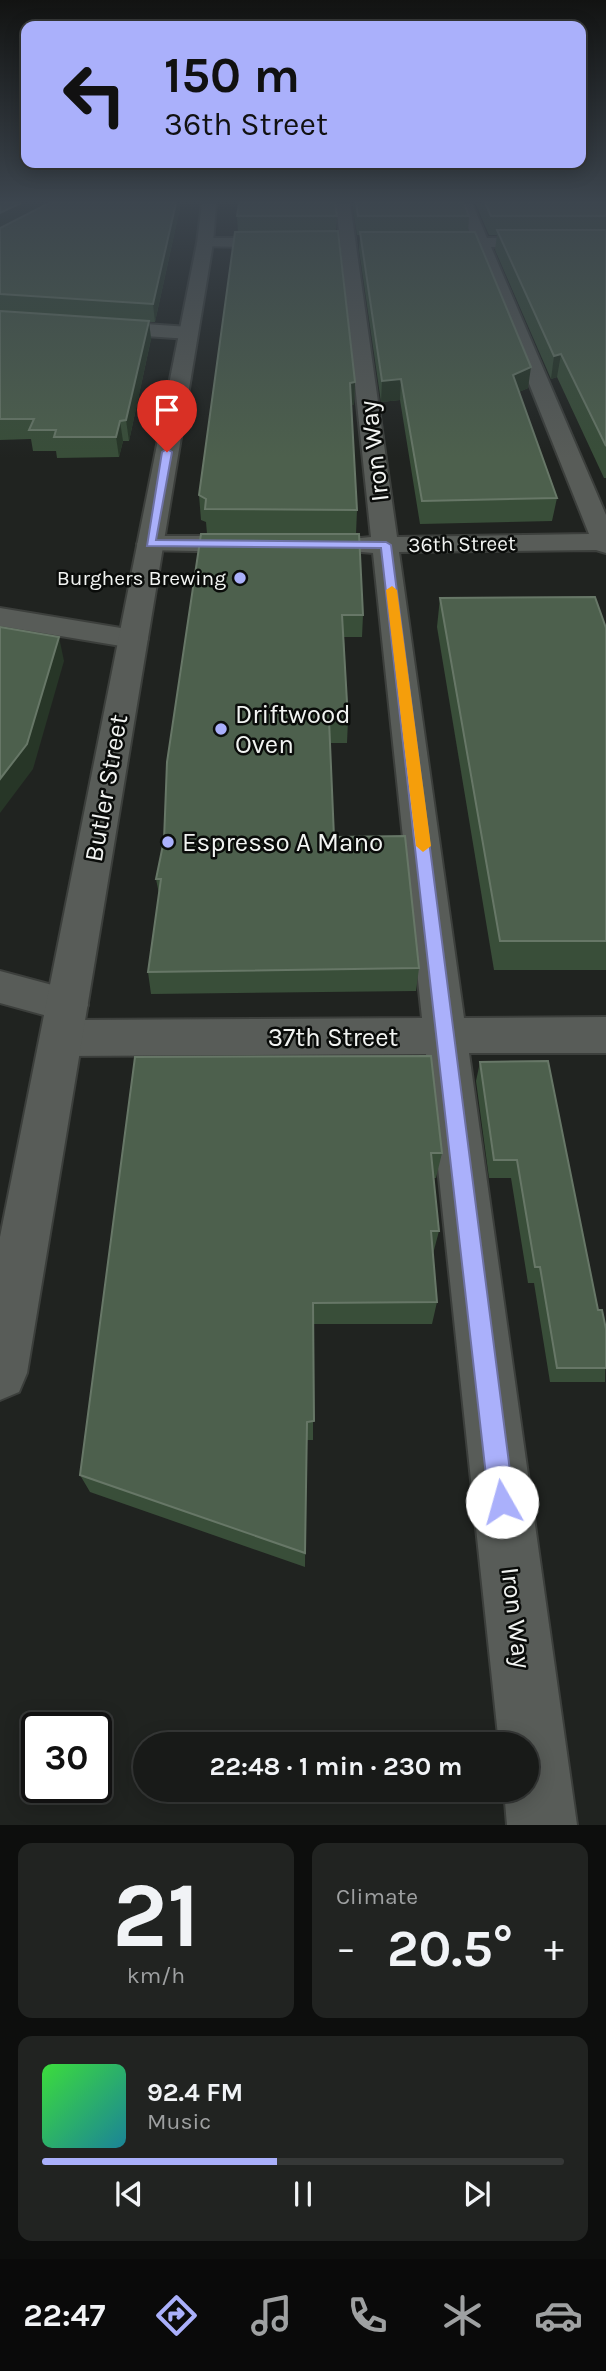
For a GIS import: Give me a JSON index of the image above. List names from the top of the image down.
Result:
{
  "streets": {
    "street": [
      "Iron Way",
      "36th Street",
      "Butler Street",
      "37th Street"
    ]
  },
  "crossings": [
    ["Iron Way", "36th Street"],
    ["Iron Way", "37th Street"],
    ["Butler Street", "37th Street"]
  ],
  "places": ["Burghers Brewing", "Driftwood Oven", "Espresso A Mano"],
  "page": {
    "turn": ["150 m", "36th Street"],
    "limit": "30",
    "trip": "22:48 · 1 min · 230 m",
    "tile": [
      ["21", "km/h"],
      "Climate"
    ],
    "heat": ["−", "20.5°", "+"],
    "song": ["92.4 FM", "Music"],
    "tabs": "22:47"
  }
}
